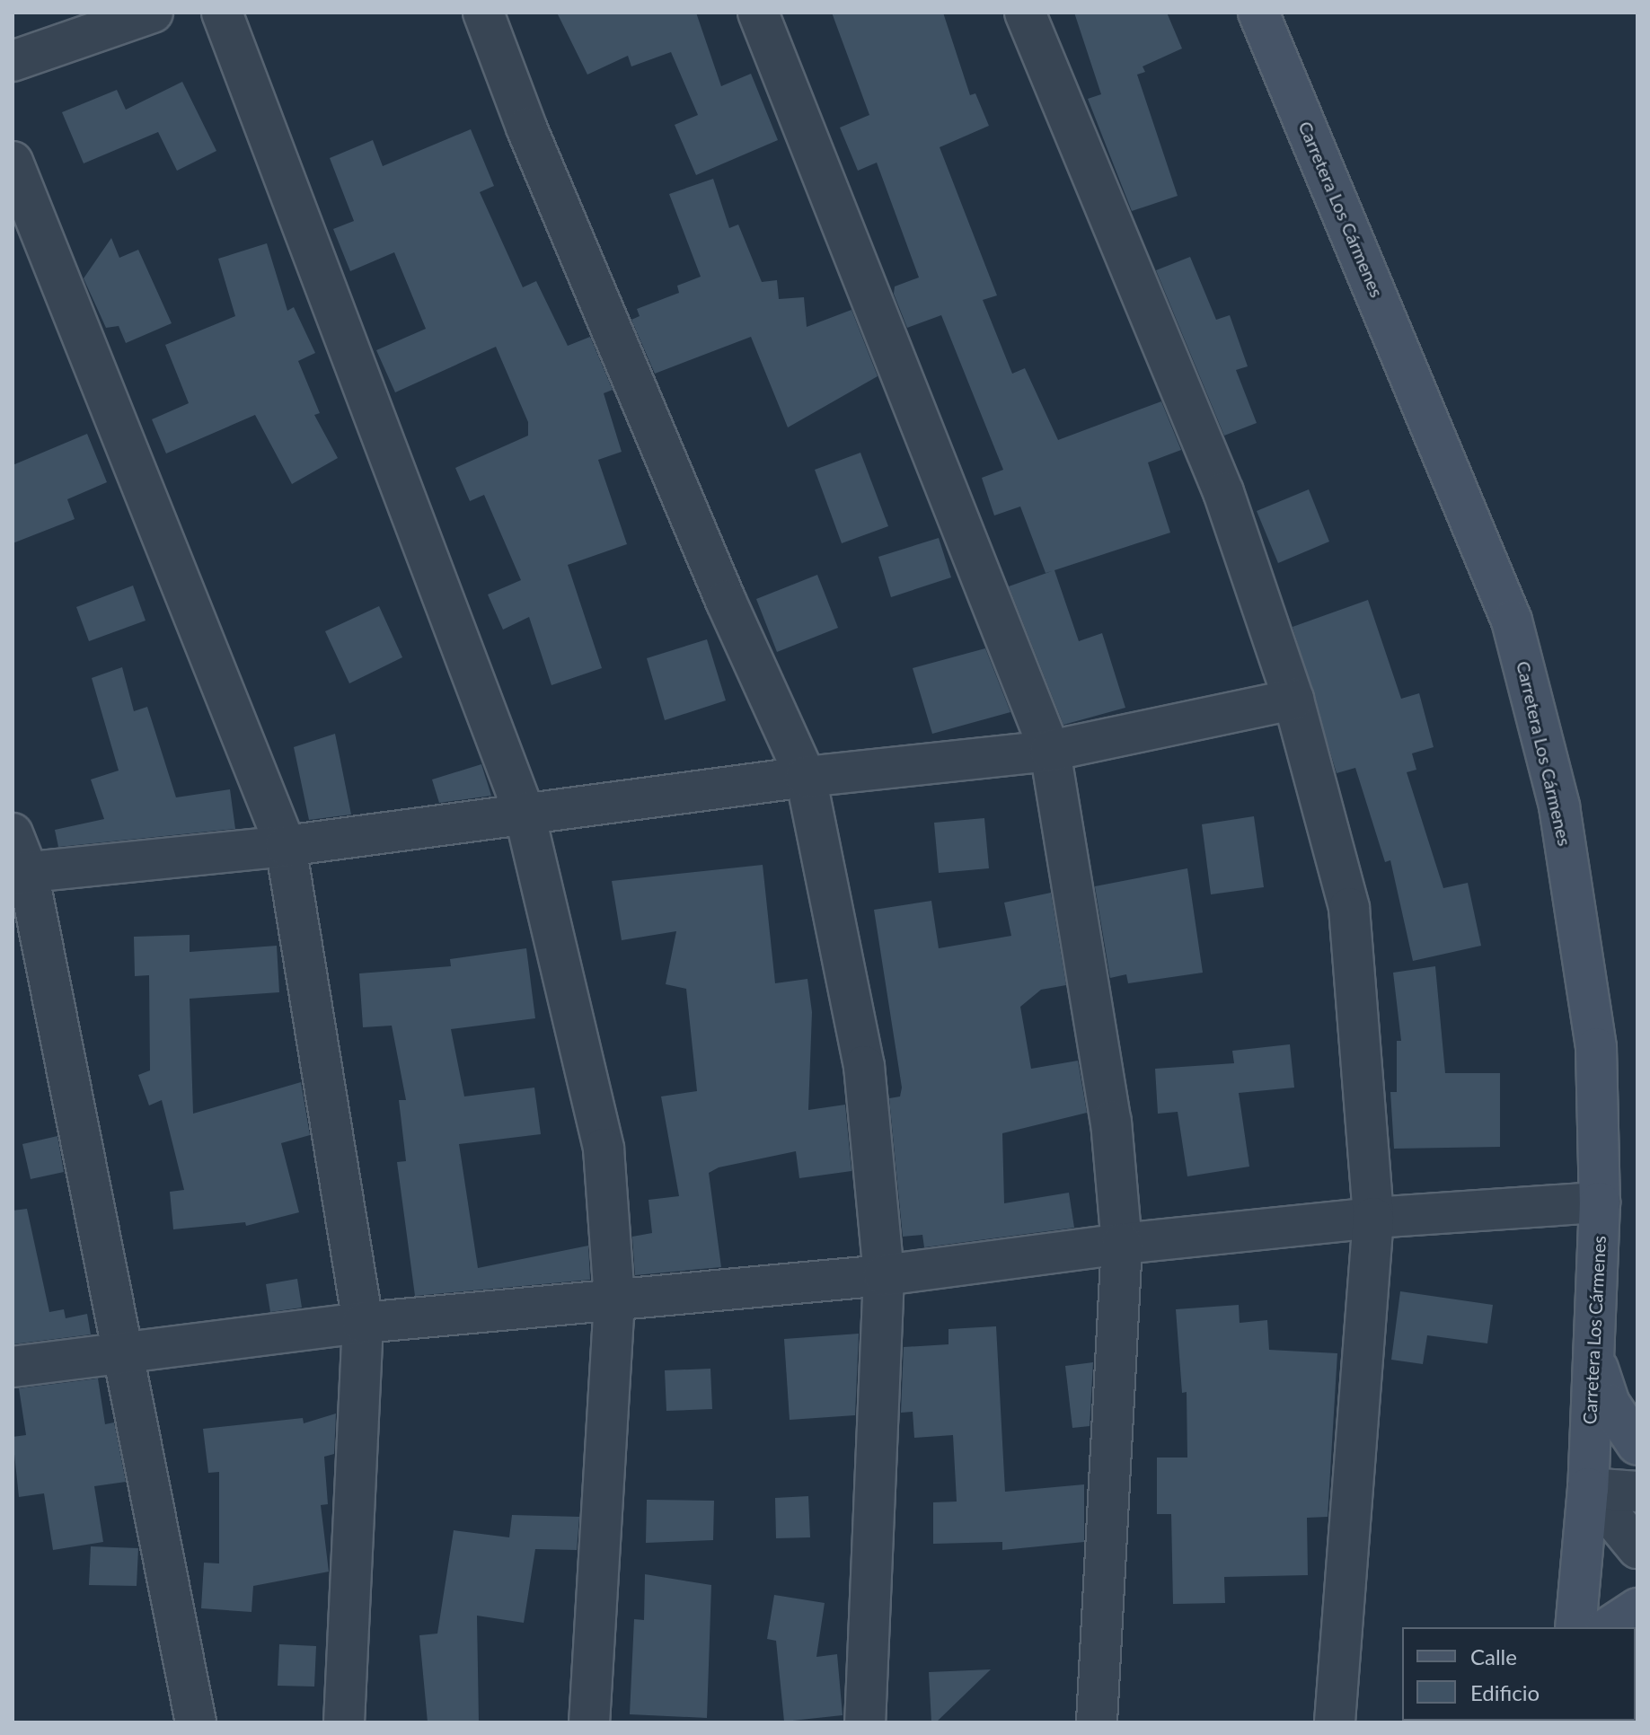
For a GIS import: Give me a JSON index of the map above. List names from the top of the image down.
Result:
{
  "streets": {
    "main road": ["Carretera Los Cármenes"]
  },
  "legend": ["Calle", "Edificio"]
}
